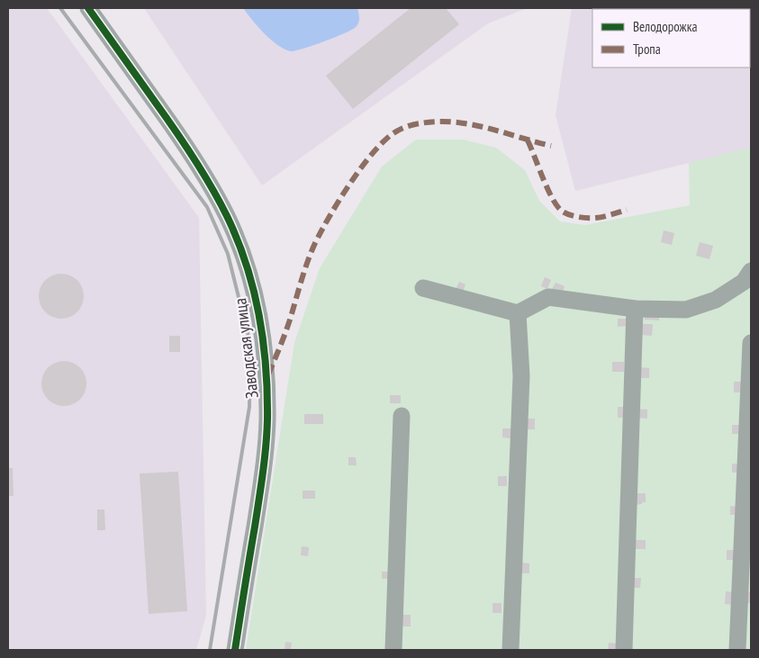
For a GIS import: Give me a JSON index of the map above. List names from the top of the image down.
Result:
{
  "streets": {
    "street": ["Заводская улица"]
  },
  "legend": ["Велодорожка", "Тропа"]
}
